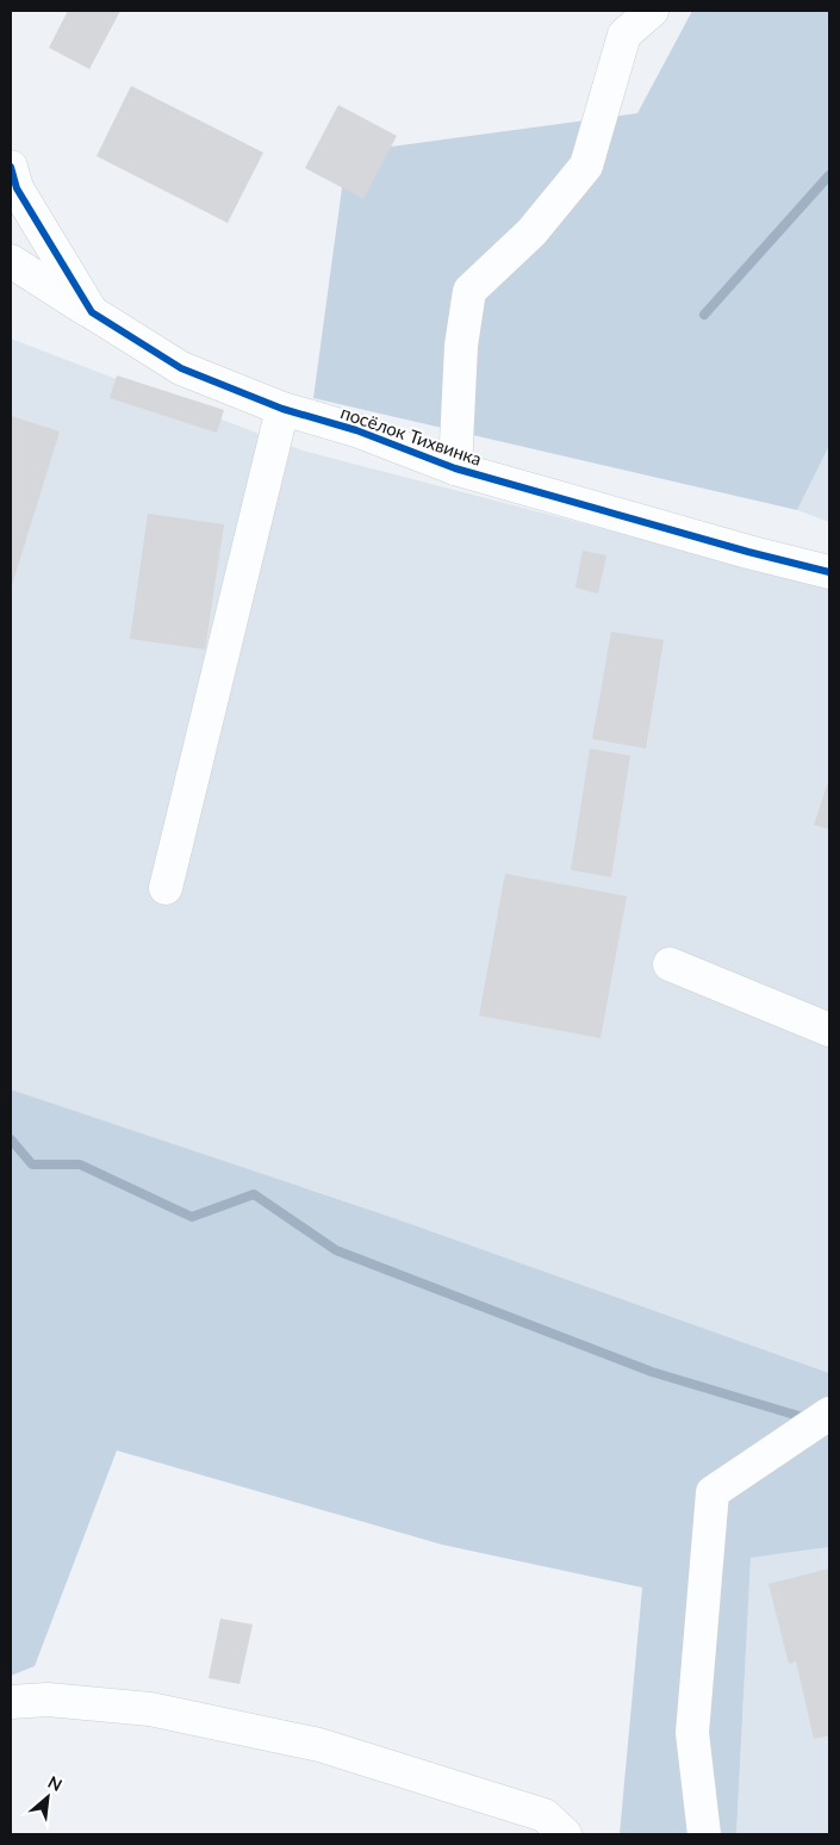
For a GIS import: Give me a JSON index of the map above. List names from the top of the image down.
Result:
{
  "streets": {
    "street": ["посёлок Тихвинка"]
  },
  "north": "top right"
}
